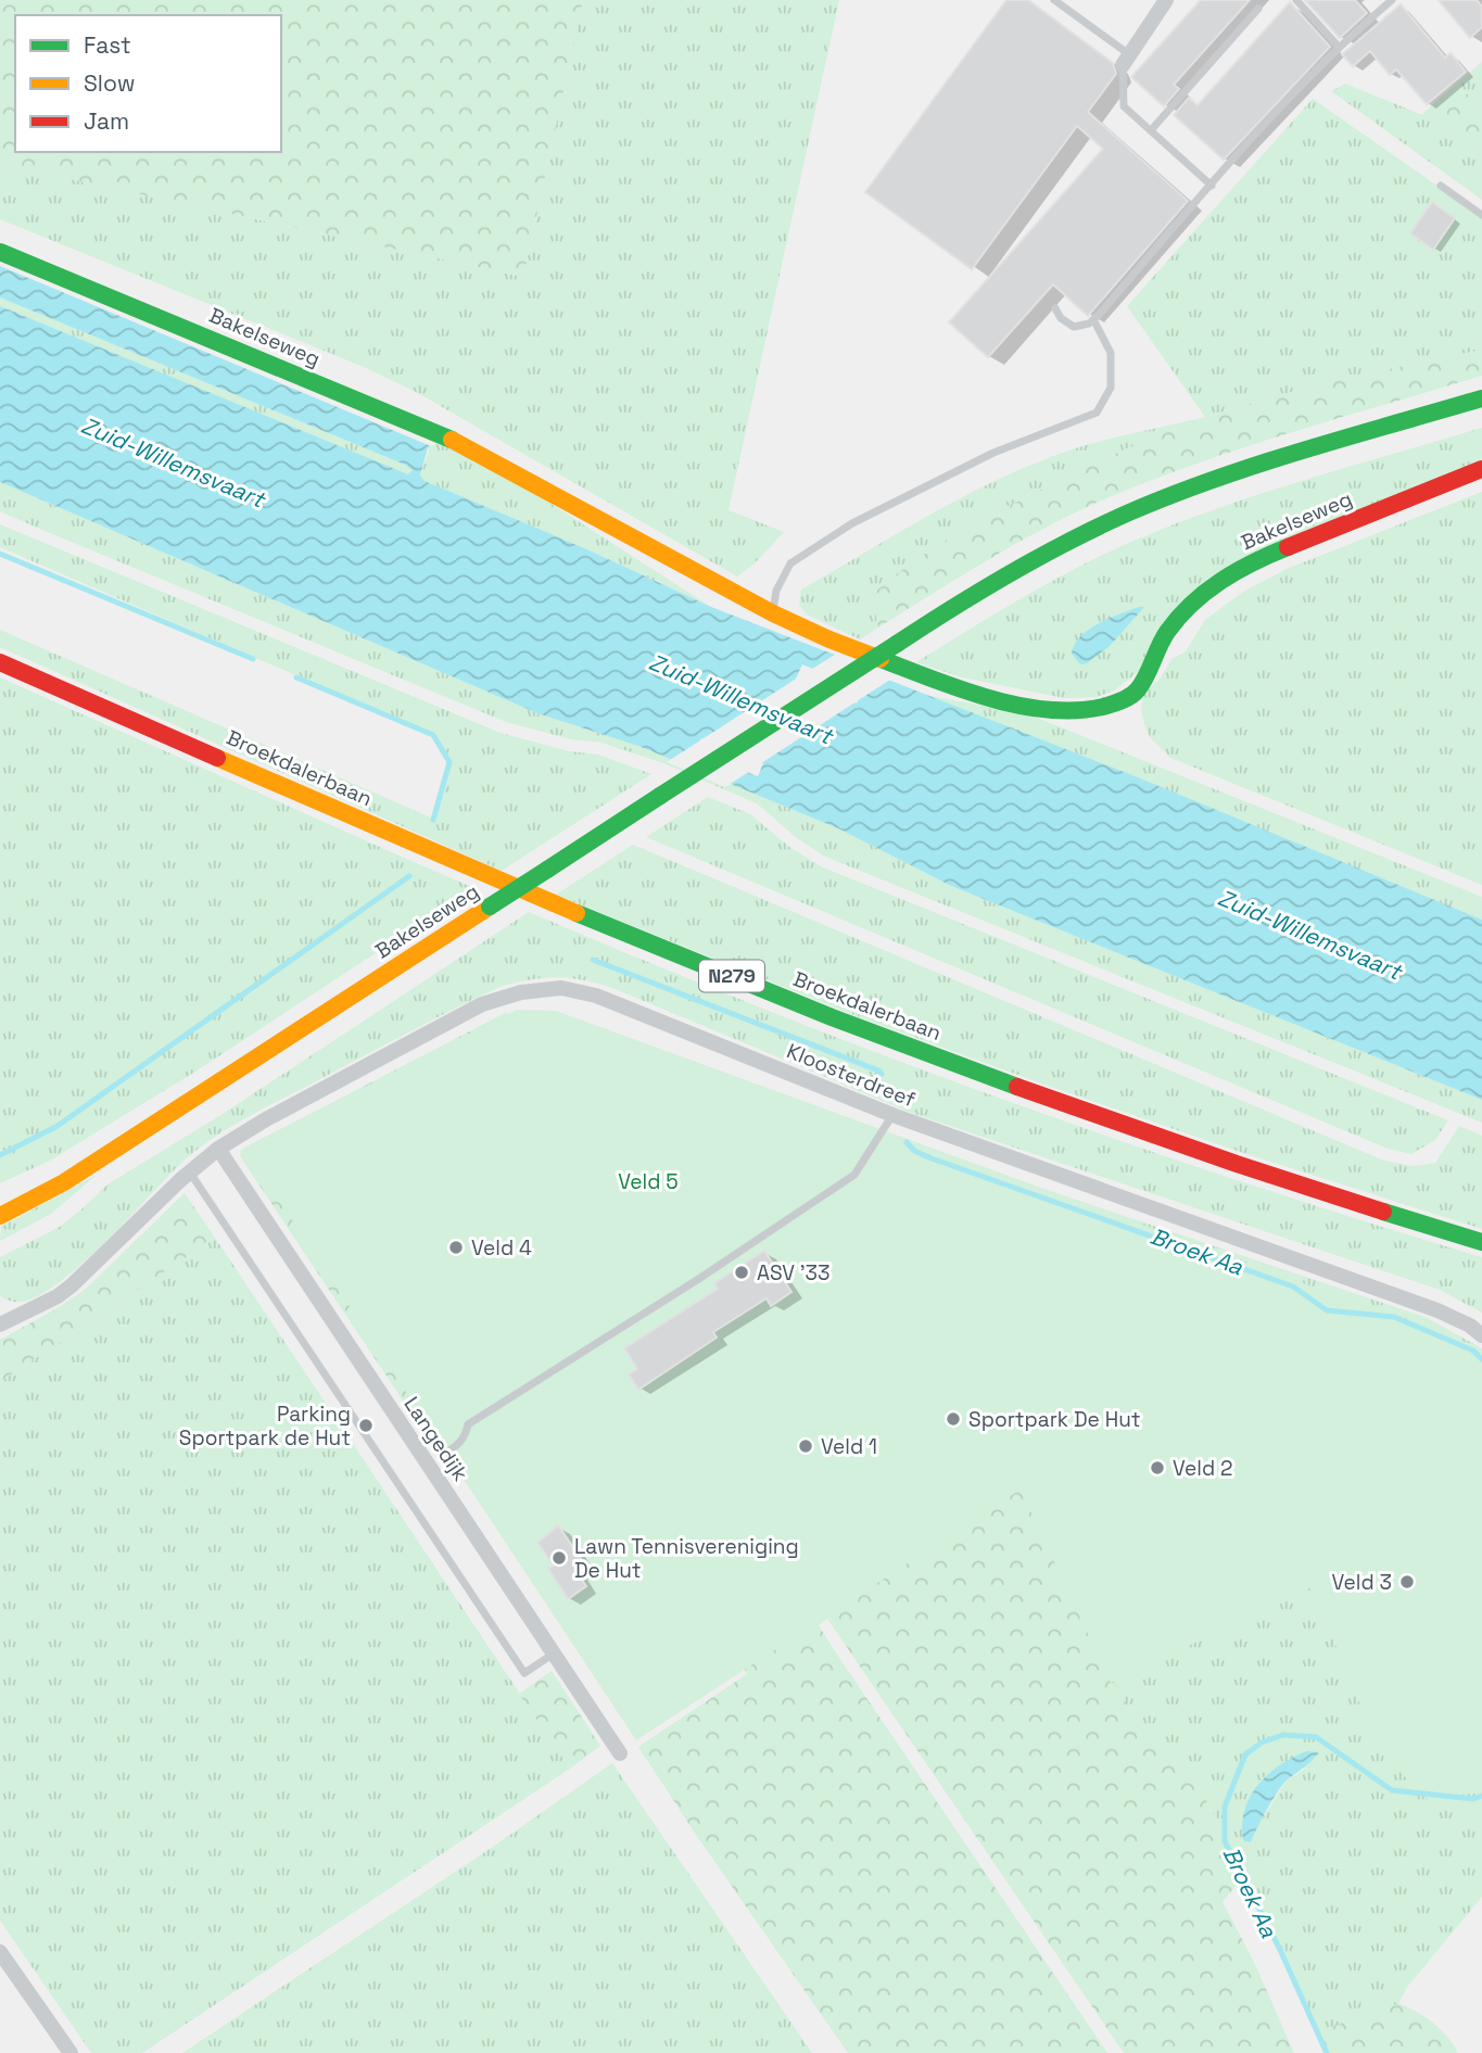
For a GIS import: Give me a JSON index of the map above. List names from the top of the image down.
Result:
{
  "streets": {
    "street": [
      "Bakelseweg",
      "Broekdalerbaan",
      "N279",
      "Kloosterdreef",
      "Langedijk"
    ]
  },
  "crossings": [
    ["Kloosterdreef", "Langedijk"]
  ],
  "water": ["Zuid-Willemsvaart", "Broek Aa"],
  "parks": ["Veld 5"],
  "places": [
    "Veld 4",
    "ASV '33",
    "Sportpark De Hut",
    "Parking Sportpark de Hut",
    "Veld 1",
    "Veld 2",
    "Lawn Tennisvereniging De Hut",
    "Veld 3"
  ],
  "legend": ["Fast", "Slow", "Jam"]
}
